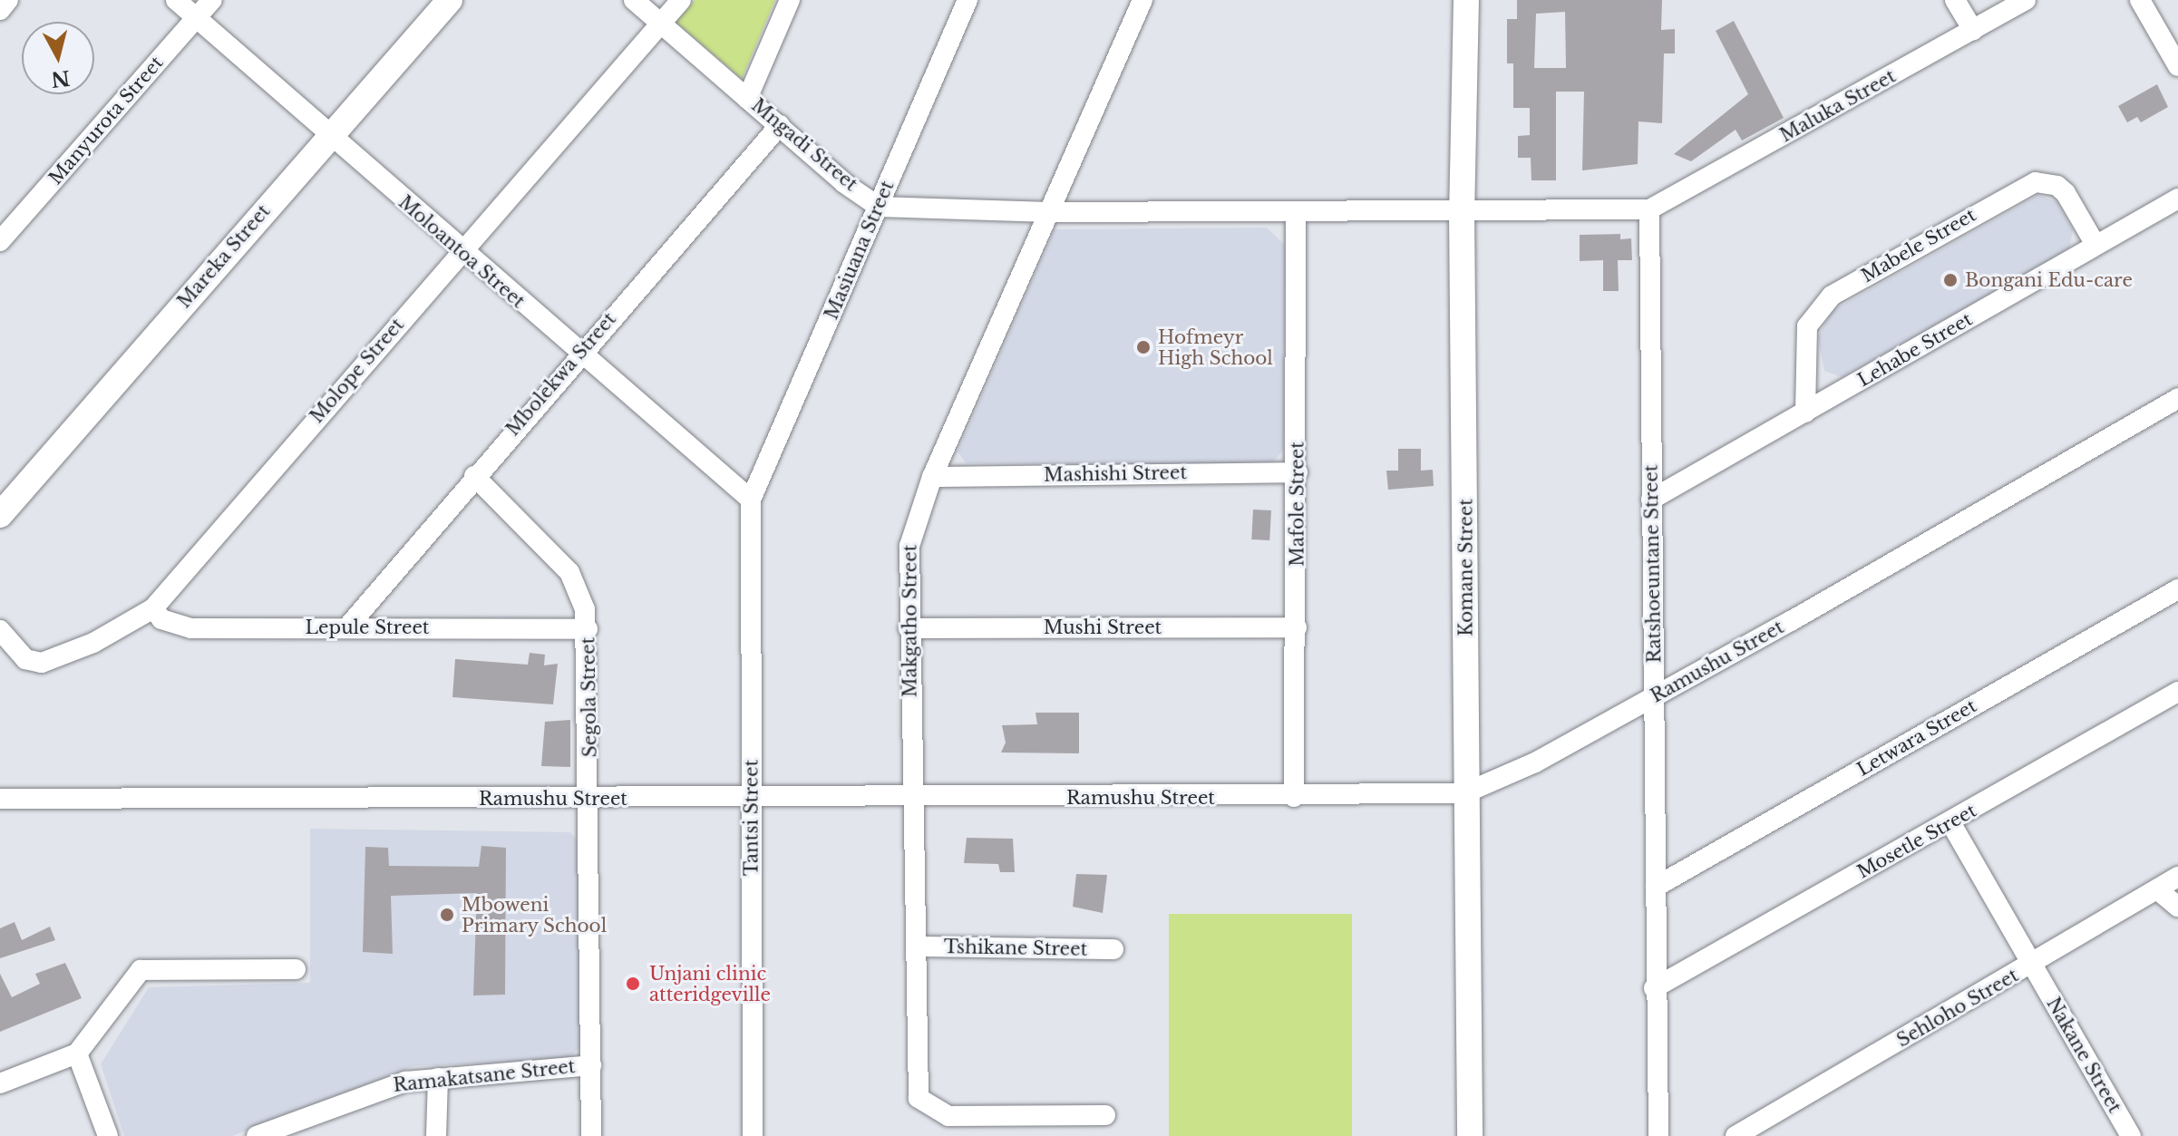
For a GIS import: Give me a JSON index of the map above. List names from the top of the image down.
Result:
{
  "streets": {
    "street": [
      "Maluka Street",
      "Manyurota Street",
      "Mngadi Street",
      "Mabele Street",
      "Masiuana Street",
      "Moloantoa Street",
      "Mareka Street",
      "Lehabe Street",
      "Molope Street",
      "Mbolekwa Street",
      "Mashishi Street",
      "Mafole Street",
      "Ratshoeuntane Street",
      "Komane Street",
      "Makgatho Street",
      "Lepule Street",
      "Mushi Street",
      "Ramushu Street",
      "Segola Street",
      "Letwara Street",
      "Tantsi Street",
      "Mosetle Street",
      "Tshikane Street",
      "Sehloho Street",
      "Nakane Street",
      "Ramakatsane Street"
    ]
  },
  "crossings": [
    ["Maluka Street", "Ratshoeuntane Street"],
    ["Manyurota Street", "Moloantoa Street"],
    ["Mngadi Street", "Masiuana Street"],
    ["Mngadi Street", "Molope Street"],
    ["Mngadi Street", "Mbolekwa Street"],
    ["Mabele Street", "Lehabe Street"],
    ["Masiuana Street", "Moloantoa Street"],
    ["Masiuana Street", "Tantsi Street"],
    ["Moloantoa Street", "Mareka Street"],
    ["Moloantoa Street", "Molope Street"],
    ["Moloantoa Street", "Mbolekwa Street"],
    ["Moloantoa Street", "Tantsi Street"],
    ["Lehabe Street", "Ratshoeuntane Street"],
    ["Molope Street", "Lepule Street"],
    ["Mbolekwa Street", "Lepule Street"],
    ["Mbolekwa Street", "Segola Street"],
    ["Mashishi Street", "Mafole Street"],
    ["Mashishi Street", "Makgatho Street"],
    ["Mafole Street", "Mushi Street"],
    ["Mafole Street", "Ramushu Street"],
    ["Ratshoeuntane Street", "Ramushu Street"],
    ["Ratshoeuntane Street", "Letwara Street"],
    ["Ratshoeuntane Street", "Mosetle Street"],
    ["Komane Street", "Ramushu Street"],
    ["Makgatho Street", "Mushi Street"],
    ["Makgatho Street", "Ramushu Street"],
    ["Makgatho Street", "Tshikane Street"],
    ["Lepule Street", "Segola Street"],
    ["Ramushu Street", "Segola Street"],
    ["Ramushu Street", "Tantsi Street"],
    ["Segola Street", "Ramakatsane Street"],
    ["Mosetle Street", "Nakane Street"],
    ["Sehloho Street", "Nakane Street"]
  ],
  "places": [
    "Bongani Edu-care",
    "Hofmeyr High School",
    "Mboweni Primary School",
    "Unjani clinic atteridgeville"
  ],
  "north": "bottom"
}
